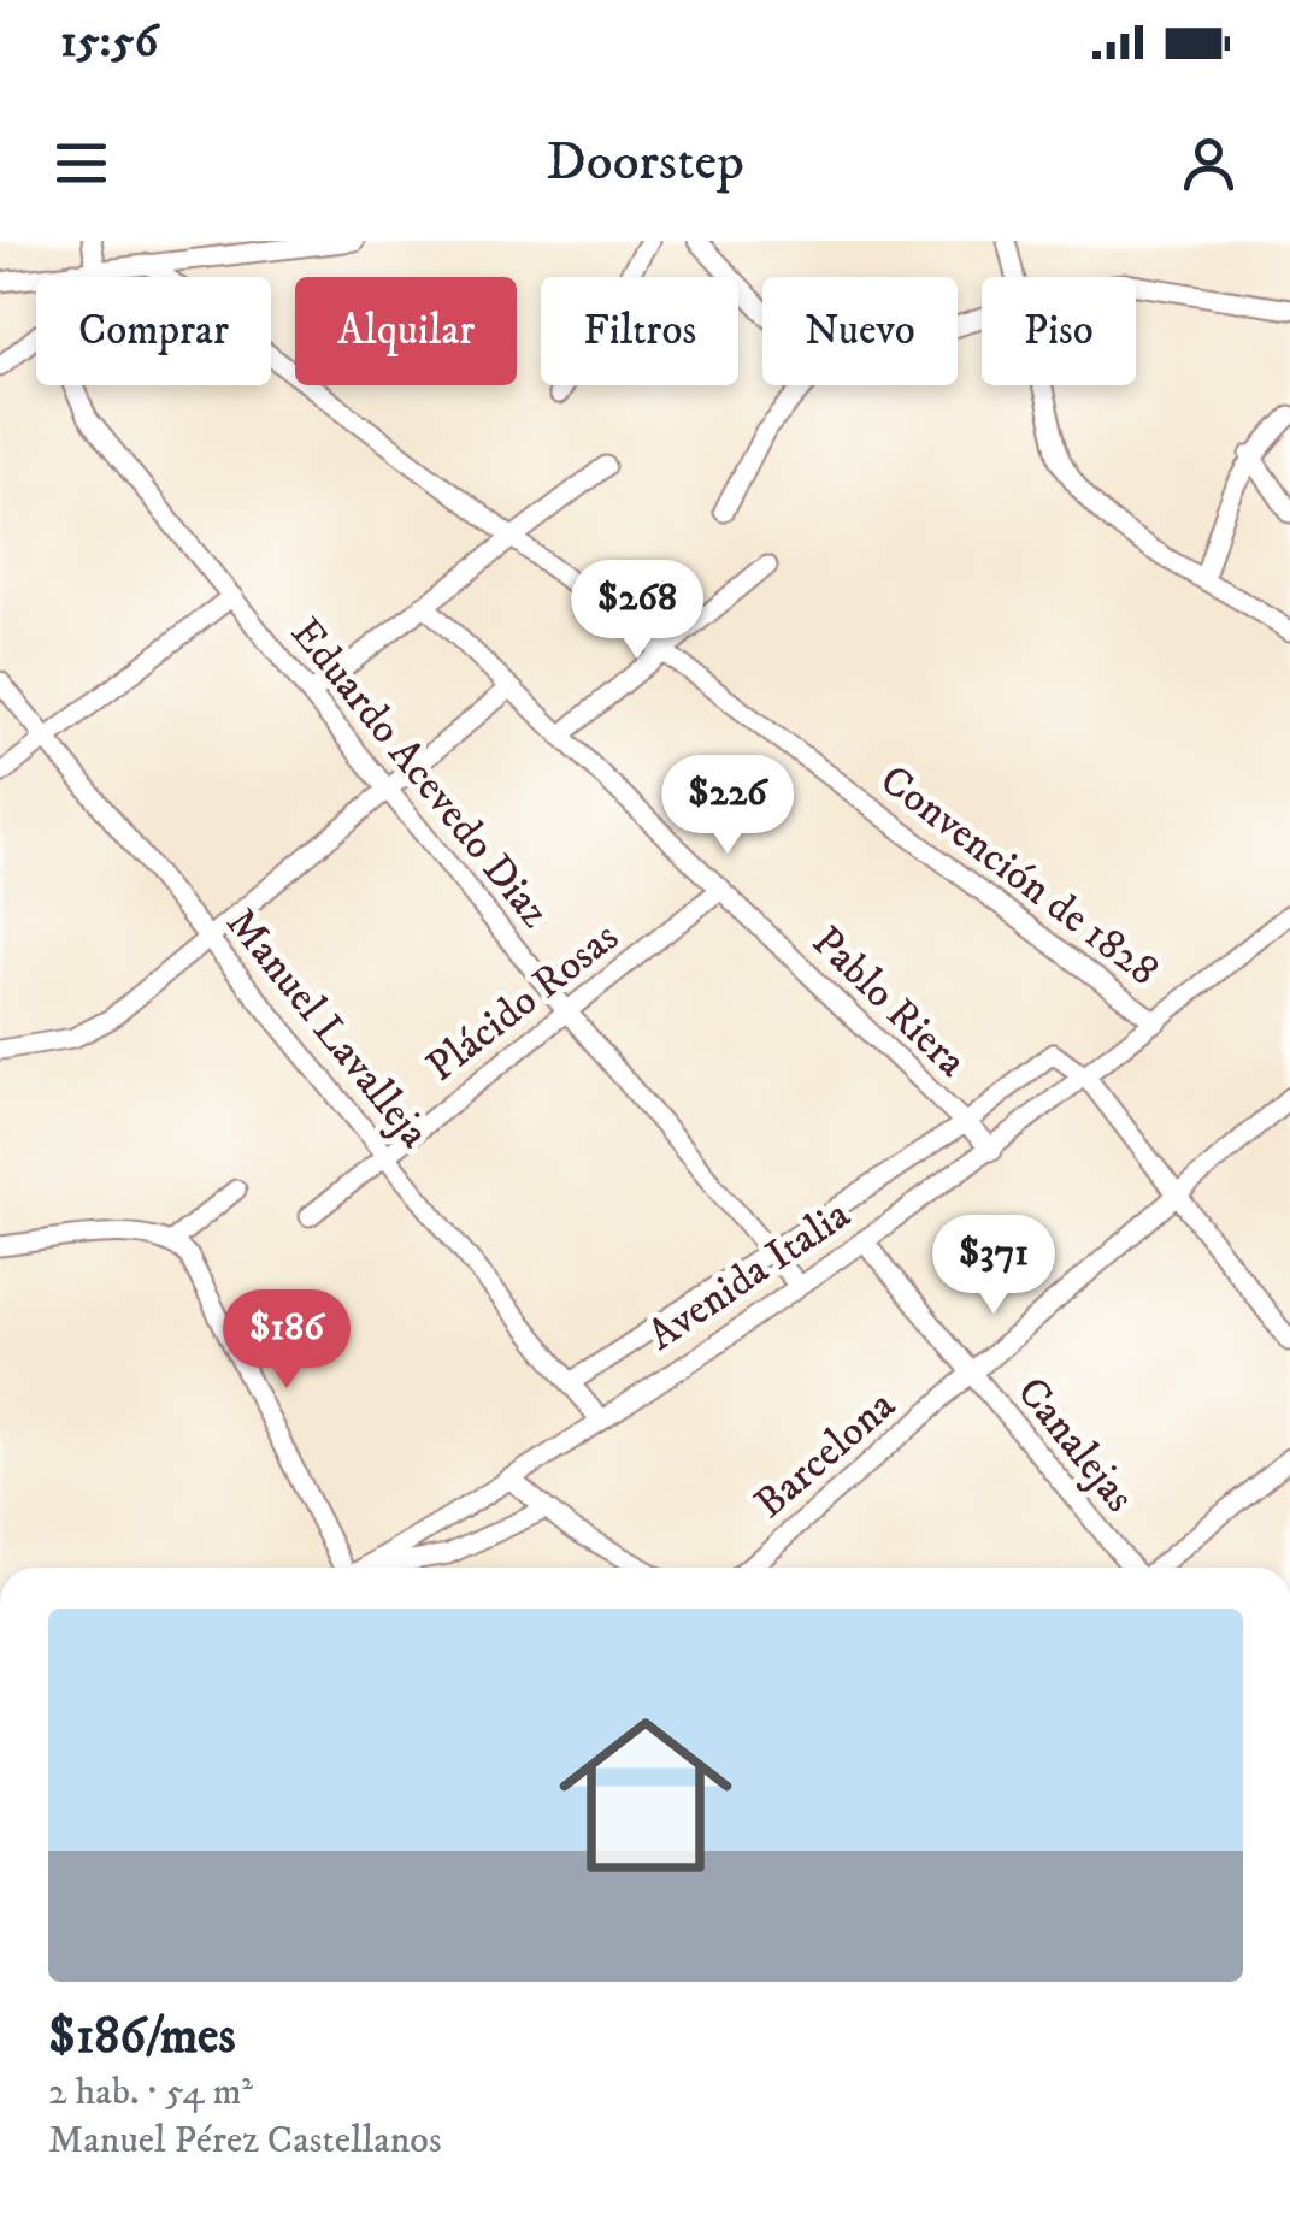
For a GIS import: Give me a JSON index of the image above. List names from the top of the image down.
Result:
{
  "streets": {
    "street": [
      "Eduardo Acevedo Diaz",
      "Convención de 1828",
      "Plácido Rosas",
      "Pablo Riera",
      "Manuel Lavalleja",
      "Avenida Italia",
      "Canalejas",
      "Barcelona"
    ]
  },
  "crossings": [
    ["Eduardo Acevedo Diaz", "Plácido Rosas"],
    ["Eduardo Acevedo Diaz", "Avenida Italia"],
    ["Convención de 1828", "Avenida Italia"],
    ["Plácido Rosas", "Pablo Riera"],
    ["Plácido Rosas", "Manuel Lavalleja"],
    ["Pablo Riera", "Avenida Italia"],
    ["Manuel Lavalleja", "Avenida Italia"],
    ["Avenida Italia", "Canalejas"],
    ["Canalejas", "Barcelona"]
  ],
  "page": {
    "status": "15:56",
    "header": "Doorstep",
    "chip": [
      "Comprar",
      "Alquilar",
      "Filtros",
      "Nuevo",
      "Piso"
    ],
    "price": [
      "$268",
      "$226",
      "$371",
      "$186"
    ],
    "list": [
      {
        "name": "$186/mes",
        "note": "2 hab. · 54 m² · Manuel Pérez Castellanos"
      }
    ]
  }
}
